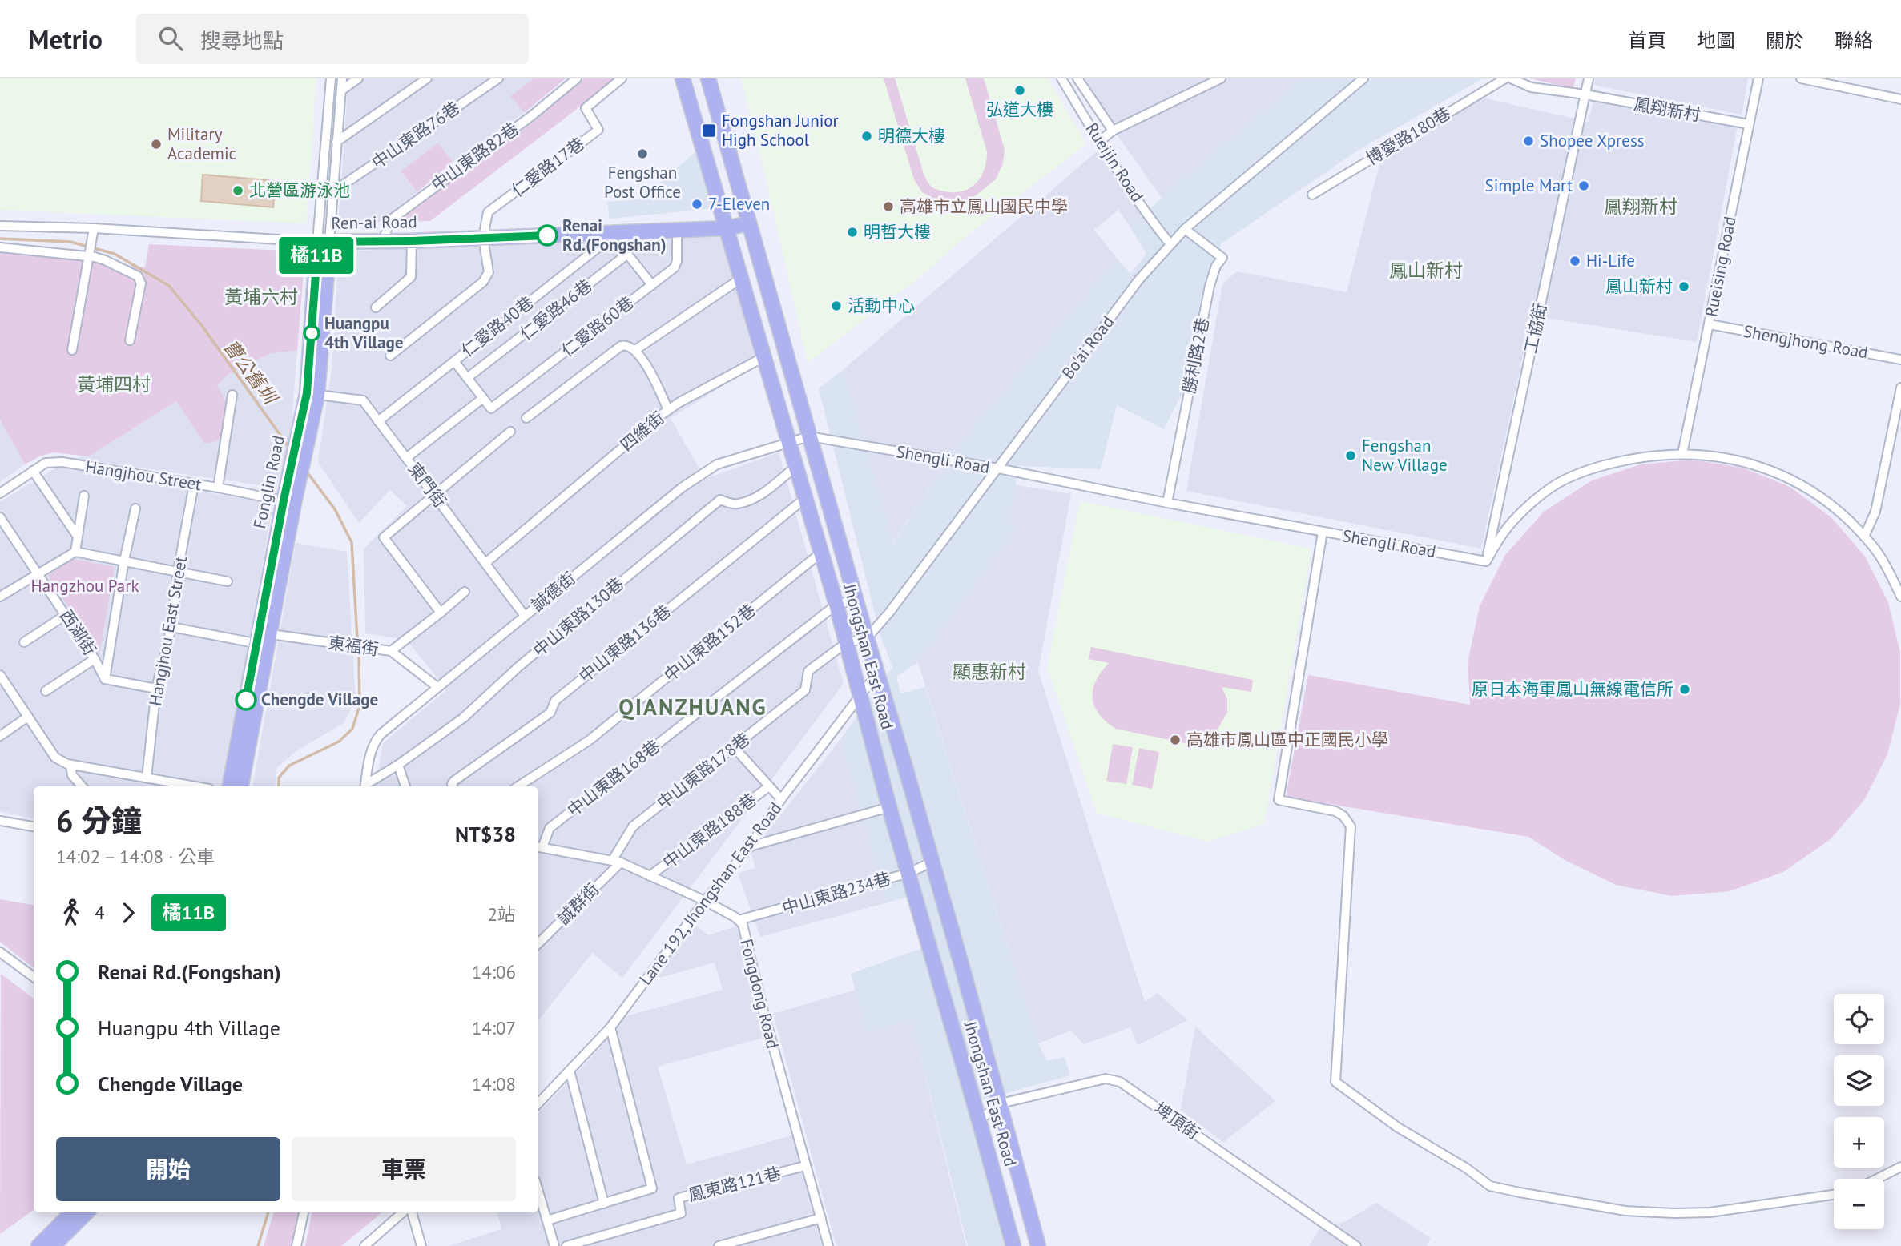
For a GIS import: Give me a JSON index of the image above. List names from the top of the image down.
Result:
{
  "streets": {
    "main road": ["Ren-ai Road", "Fonglin Road", "Jhongshan East Road"],
    "street": [
      "鳳翔新村",
      "中山東路76巷",
      "博愛路180巷",
      "中山東路82巷",
      "Rueijin Road",
      "仁愛路17巷",
      "Rueising Road",
      "仁愛路46巷",
      "仁愛路40巷",
      "仁愛路60巷",
      "工協街",
      "Shengjhong Road",
      "Bo'ai Road",
      "勝利路2巷",
      "四維街",
      "Shengli Road",
      "Hangjhou Street",
      "東門街",
      "誠德街",
      "中山東路130巷",
      "Hangjhou East Street",
      "西湖街",
      "中山東路152巷",
      "中山東路136巷",
      "東福街",
      "中山東路178巷",
      "中山東路168巷",
      "中山東路188巷",
      "Lane 192, Jhongshan East Road",
      "中山東路234巷",
      "誠群街",
      "Fongdong Road",
      "埤頂街",
      "鳳東路121巷"
    ]
  },
  "crossings": [
    ["鳳翔新村", "Rueising Road"],
    ["鳳翔新村", "工協街"],
    ["中山東路76巷", "Fonglin Road"],
    ["中山東路82巷", "Ren-ai Road"],
    ["Rueijin Road", "Bo'ai Road"],
    ["仁愛路17巷", "Ren-ai Road"],
    ["Ren-ai Road", "仁愛路40巷"],
    ["Ren-ai Road", "仁愛路60巷"],
    ["Ren-ai Road", "Fonglin Road"],
    ["Ren-ai Road", "Jhongshan East Road"],
    ["Rueising Road", "Shengjhong Road"],
    ["仁愛路40巷", "東門街"],
    ["工協街", "Shengli Road"],
    ["Bo'ai Road", "勝利路2巷"],
    ["Bo'ai Road", "Shengli Road"],
    ["Bo'ai Road", "Jhongshan East Road"],
    ["勝利路2巷", "Shengli Road"],
    ["四維街", "東門街"],
    ["Shengli Road", "誠德街"],
    ["Shengli Road", "Jhongshan East Road"],
    ["Hangjhou Street", "Fonglin Road"],
    ["Hangjhou Street", "Hangjhou East Street"],
    ["Fonglin Road", "東門街"],
    ["Fonglin Road", "東福街"],
    ["東門街", "誠德街"],
    ["誠德街", "東福街"],
    ["誠德街", "Jhongshan East Road"],
    ["中山東路130巷", "Jhongshan East Road"],
    ["Hangjhou East Street", "東福街"],
    ["中山東路152巷", "Jhongshan East Road"],
    ["中山東路136巷", "Jhongshan East Road"],
    ["Jhongshan East Road", "中山東路178巷"],
    ["Jhongshan East Road", "中山東路168巷"],
    ["Jhongshan East Road", "Lane 192, Jhongshan East Road"],
    ["Jhongshan East Road", "中山東路234巷"],
    ["Jhongshan East Road", "埤頂街"],
    ["中山東路178巷", "誠群街"],
    ["中山東路178巷", "Fongdong Road"],
    ["中山東路168巷", "Fongdong Road"],
    ["中山東路188巷", "Fongdong Road"],
    ["Lane 192, Jhongshan East Road", "Fongdong Road"],
    ["中山東路234巷", "Fongdong Road"],
    ["誠群街", "Fongdong Road"],
    ["Fongdong Road", "鳳東路121巷"]
  ],
  "districts": [
    "鳳翔新村",
    "鳳山新村",
    "黃埔六村",
    "黃埔四村",
    "顯惠新村",
    "QIANZHUANG"
  ],
  "water": ["曹公舊圳"],
  "parks": ["Hangzhou Park"],
  "places": {
    "other": [
      "弘道大樓",
      "明德大樓",
      "Shopee Xpress",
      "Military Academic",
      "Fengshan Post Office",
      "Simple Mart",
      "北營區游泳池",
      "7-Eleven",
      "高雄市立鳳山國民中學",
      "明哲大樓",
      "Renai Rd.(Fongshan)",
      "Hi-Life",
      "鳳山新村",
      "活動中心",
      "Huangpu 4th Village",
      "Fengshan New Village",
      "原日本海軍鳳山無線電信所",
      "Chengde Village",
      "高雄市鳳山區中正國民小學"
    ],
    "transit": ["Fongshan Junior High School"]
  },
  "lines": ["bus line 橘11B"],
  "page": {
    "header": "Metrio",
    "search": "搜尋地點",
    "nav": [
      "首頁",
      "地圖",
      "關於",
      "聯絡"
    ],
    "on_map": "橘11B",
    "heading": ["6 分鐘", "14:02 – 14:08 · 公車", "NT$38"],
    "legs": ["4", "橘11B", "2站"],
    "list": [
      {
        "name": "Renai Rd.(Fongshan)",
        "value": "14:06"
      },
      {
        "name": "Huangpu 4th Village",
        "value": "14:07"
      },
      {
        "name": "Chengde Village",
        "value": "14:08"
      }
    ],
    "map_buttons": ["+", "−"],
    "buttons": ["開始", "車票"]
  }
}
